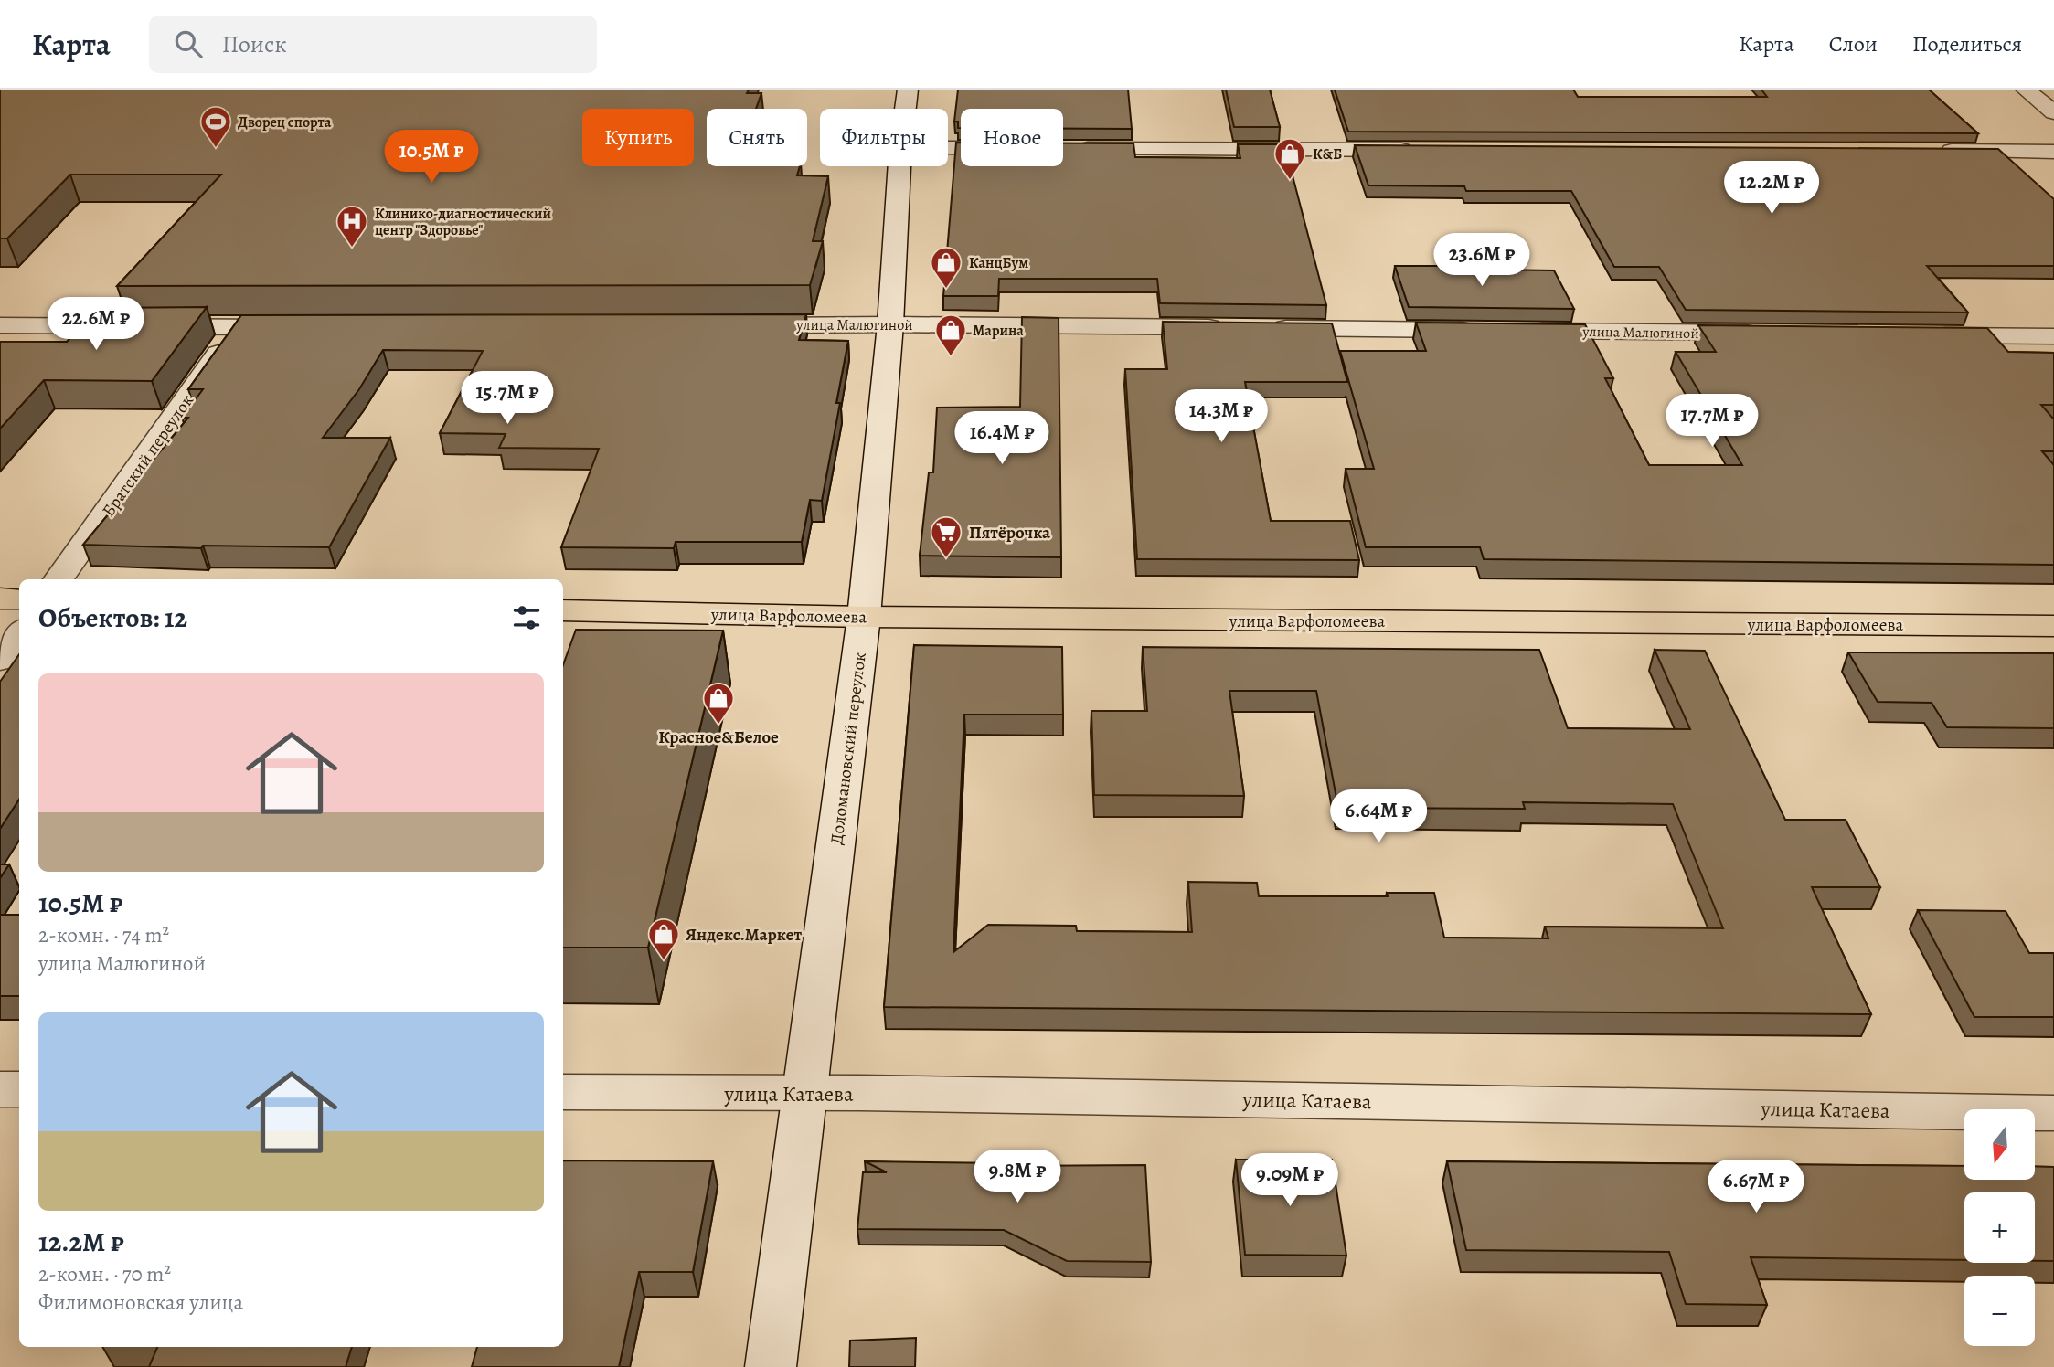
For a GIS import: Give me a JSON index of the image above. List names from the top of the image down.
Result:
{
  "streets": {
    "main road": ["улица Варфоломеева"],
    "street": [
      "улица Малюгиной",
      "Братский переулок",
      "Доломановский переулок",
      "улица Катаева"
    ]
  },
  "crossings": [
    ["улица Малюгиной", "Доломановский переулок"],
    ["улица Варфоломеева", "Доломановский переулок"],
    ["Доломановский переулок", "улица Катаева"]
  ],
  "places": {
    "sports": ["Дворец спорта"],
    "shop": [
      "К&Б",
      "КанцБум",
      "Марина",
      "Красное&Белое",
      "Яндекс.Маркет"
    ],
    "hospital": ["Клинико-диагностический центр \"Здоровье\""],
    "supermarket": ["Пятёрочка"]
  },
  "north": "bottom",
  "page": {
    "header": "Карта",
    "search": "Поиск",
    "nav": ["Карта", "Слои", "Поделиться"],
    "chip": [
      "Купить",
      "Снять",
      "Фильтры",
      "Новое"
    ],
    "price": [
      "10.5M ₽",
      "12.2M ₽",
      "23.6M ₽",
      "22.6M ₽",
      "15.7M ₽",
      "14.3M ₽",
      "17.7M ₽",
      "16.4M ₽",
      "6.64M ₽",
      "9.8M ₽",
      "9.09M ₽",
      "6.67M ₽"
    ],
    "heading": "Объектов: 12",
    "list": [
      {
        "name": "10.5M ₽",
        "note": "2-комн. · 74 m² · улица Малюгиной"
      },
      {
        "name": "12.2M ₽",
        "note": "2-комн. · 70 m² · Филимоновская улица"
      }
    ],
    "map_buttons": ["+", "−"]
  }
}
